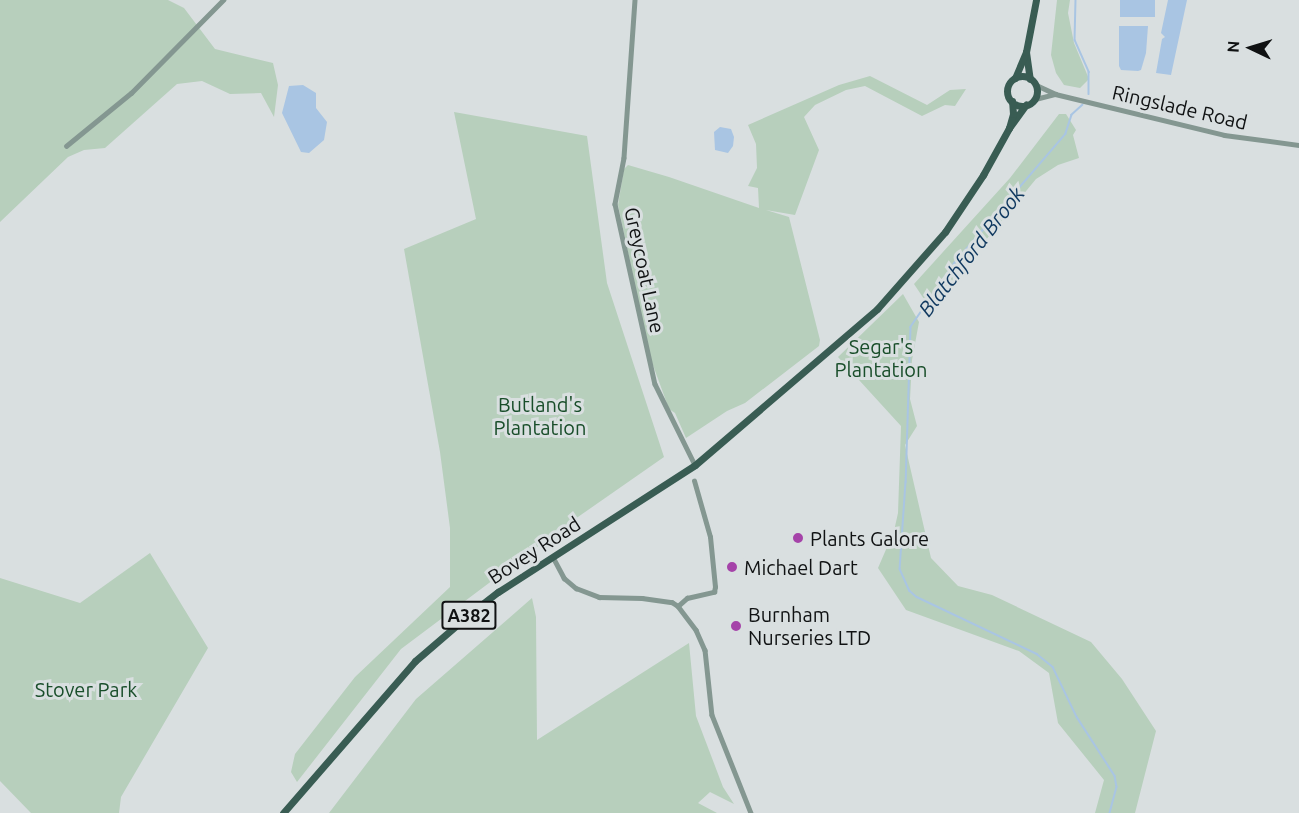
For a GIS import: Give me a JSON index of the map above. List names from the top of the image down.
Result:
{
  "streets": {
    "main road": ["Bovey Road", "A382"],
    "street": ["Ringslade Road", "Greycoat Lane"]
  },
  "crossings": [
    ["Ringslade Road", "A382"],
    ["Greycoat Lane", "Bovey Road"],
    ["Greycoat Lane", "A382"],
    ["Bovey Road", "A382"]
  ],
  "water": ["Blatchford Brook"],
  "parks": ["Segar's Plantation", "Butland's Plantation", "Stover Park"],
  "places": ["Plants Galore", "Michael Dart", "Burnham Nurseries LTD"],
  "north": "left"
}
